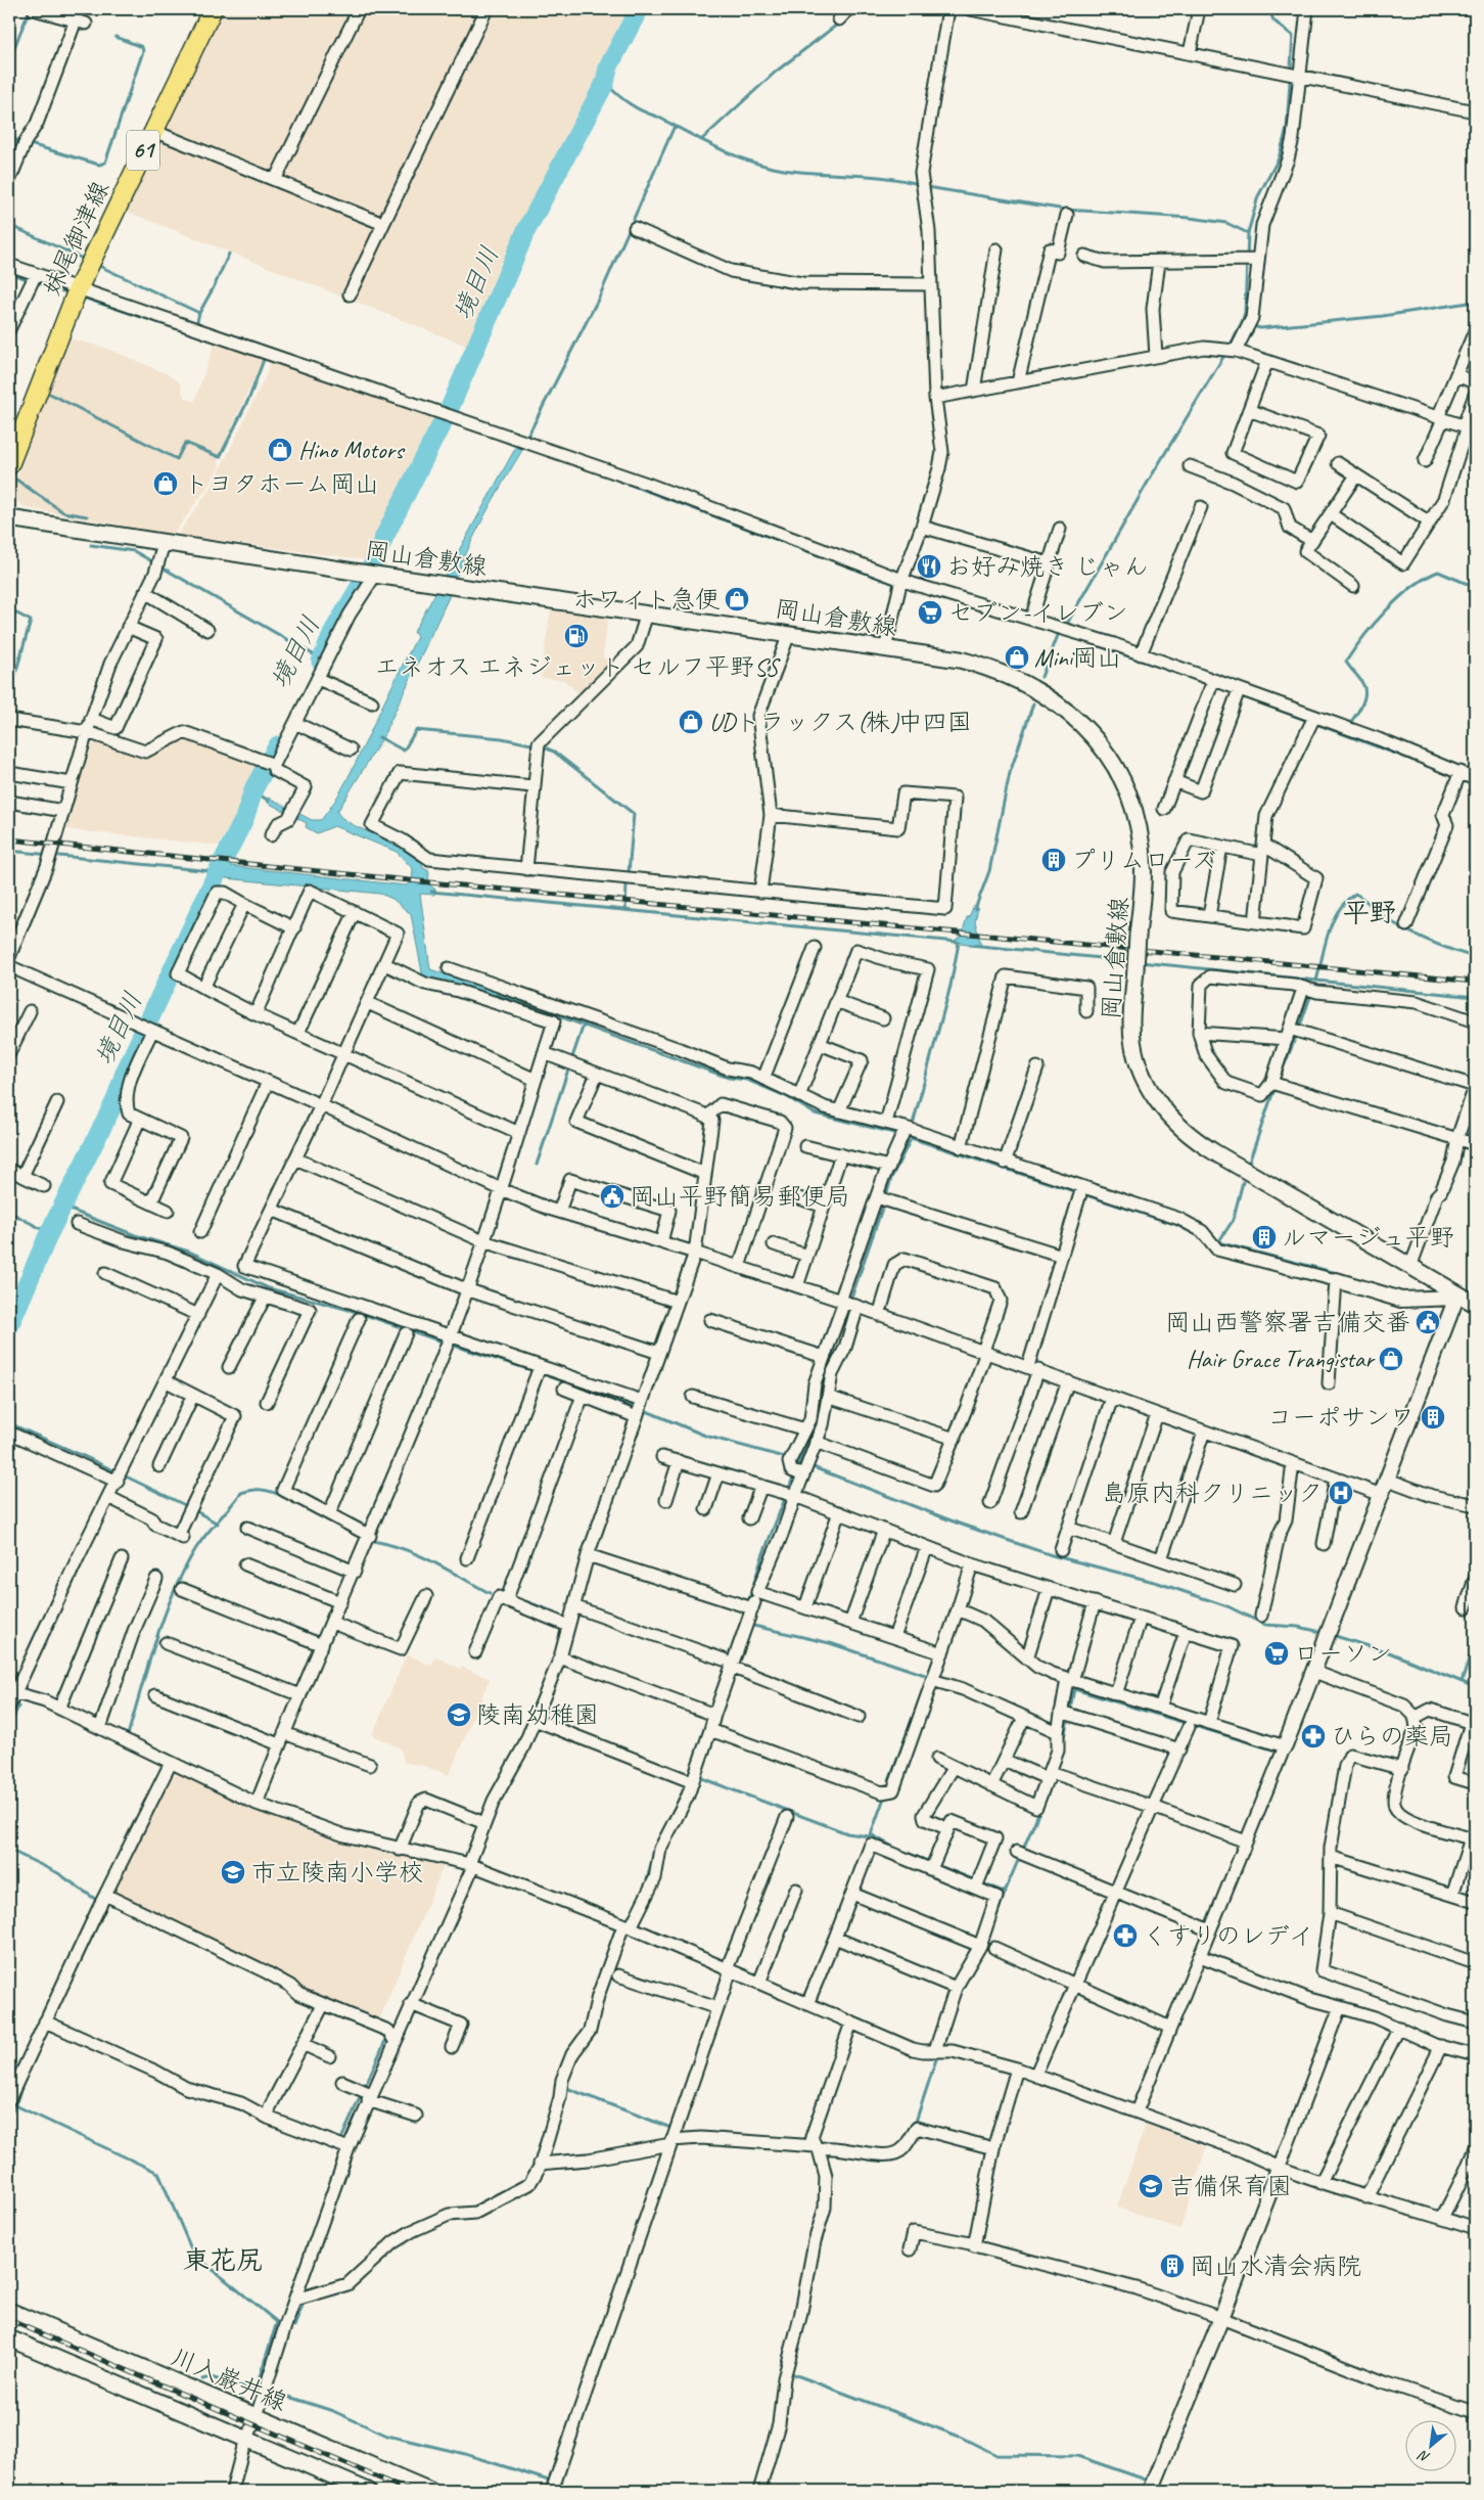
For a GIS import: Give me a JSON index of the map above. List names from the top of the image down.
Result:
{
  "streets": {
    "main road": [
      "61",
      "妹尾御津線",
      "岡山倉敷線",
      "川入巌井線"
    ]
  },
  "districts": ["平野", "東花尻"],
  "water": ["境目川"],
  "places": {
    "shop": [
      "Hino Motors",
      "トヨタホーム岡山",
      "ホワイト急便",
      "Mini岡山",
      "UDトラックス(株)中四国",
      "Hair Grace Trangistar"
    ],
    "restaurant": ["お好み焼き じゃん"],
    "supermarket": ["セブン-イレブン", "ローソン"],
    "fuel station": ["エネオス エネジェット セルフ平野SS"],
    "building": [
      "プリムローズ",
      "ルマージュ平野",
      "コーポサンワ",
      "岡山水清会病院"
    ],
    "public building": ["岡山平野簡易郵便局", "岡山西警察署吉備交番"],
    "hospital": ["島原内科クリニック"],
    "school or university": ["陵南幼稚園", "市立陵南小学校", "吉備保育園"],
    "pharmacy": ["ひらの薬局", "くすりのレデイ"]
  },
  "north": "bottom left"
}
